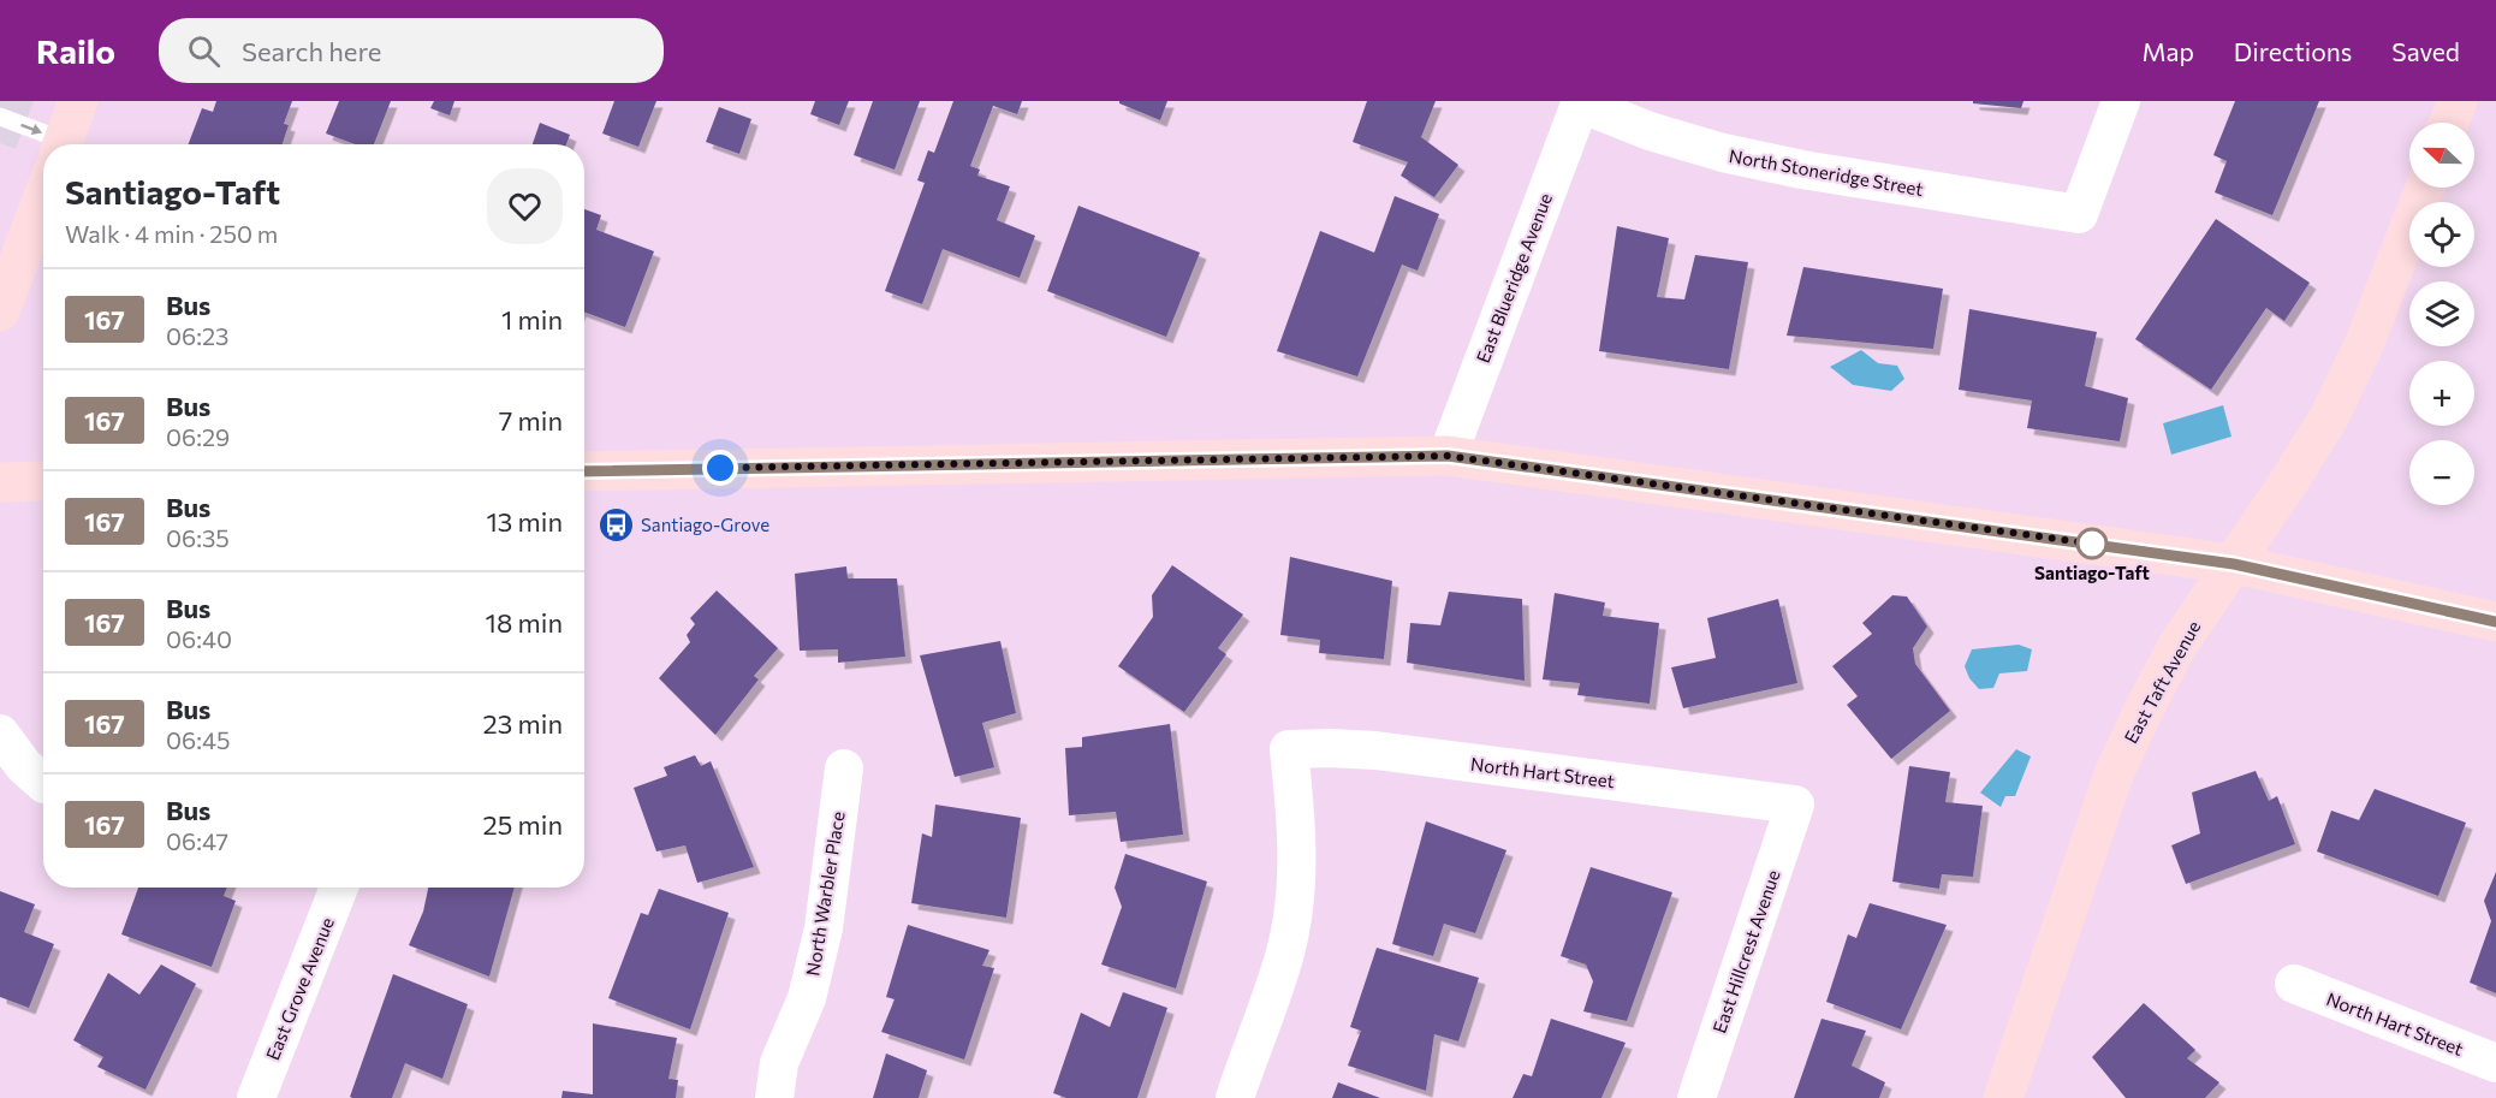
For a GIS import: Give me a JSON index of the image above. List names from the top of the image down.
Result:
{
  "streets": {
    "main road": ["East Taft Avenue"],
    "street": [
      "North Stoneridge Street",
      "East Blueridge Avenue",
      "North Hart Street",
      "North Warbler Place",
      "East Hillcrest Avenue",
      "East Grove Avenue"
    ]
  },
  "crossings": [
    ["North Stoneridge Street", "East Blueridge Avenue"],
    ["North Hart Street", "East Hillcrest Avenue"]
  ],
  "places": {
    "bus stop": ["Santiago-Grove"],
    "other": ["Santiago-Taft"]
  },
  "lines": ["bus line 167"],
  "north": "left",
  "page": {
    "header": "Railo",
    "search": "Search here",
    "nav": ["Map", "Directions", "Saved"],
    "map_buttons": ["+", "−"],
    "heading": ["Santiago-Taft", "Walk · 4 min · 250 m"],
    "list": [
      {
        "mark": "167",
        "name": "Bus",
        "note": "06:23",
        "value": "1 min"
      },
      {
        "mark": "167",
        "name": "Bus",
        "note": "06:29",
        "value": "7 min"
      },
      {
        "mark": "167",
        "name": "Bus",
        "note": "06:35",
        "value": "13 min"
      },
      {
        "mark": "167",
        "name": "Bus",
        "note": "06:40",
        "value": "18 min"
      },
      {
        "mark": "167",
        "name": "Bus",
        "note": "06:45",
        "value": "23 min"
      },
      {
        "mark": "167",
        "name": "Bus",
        "note": "06:47",
        "value": "25 min"
      }
    ]
  }
}
